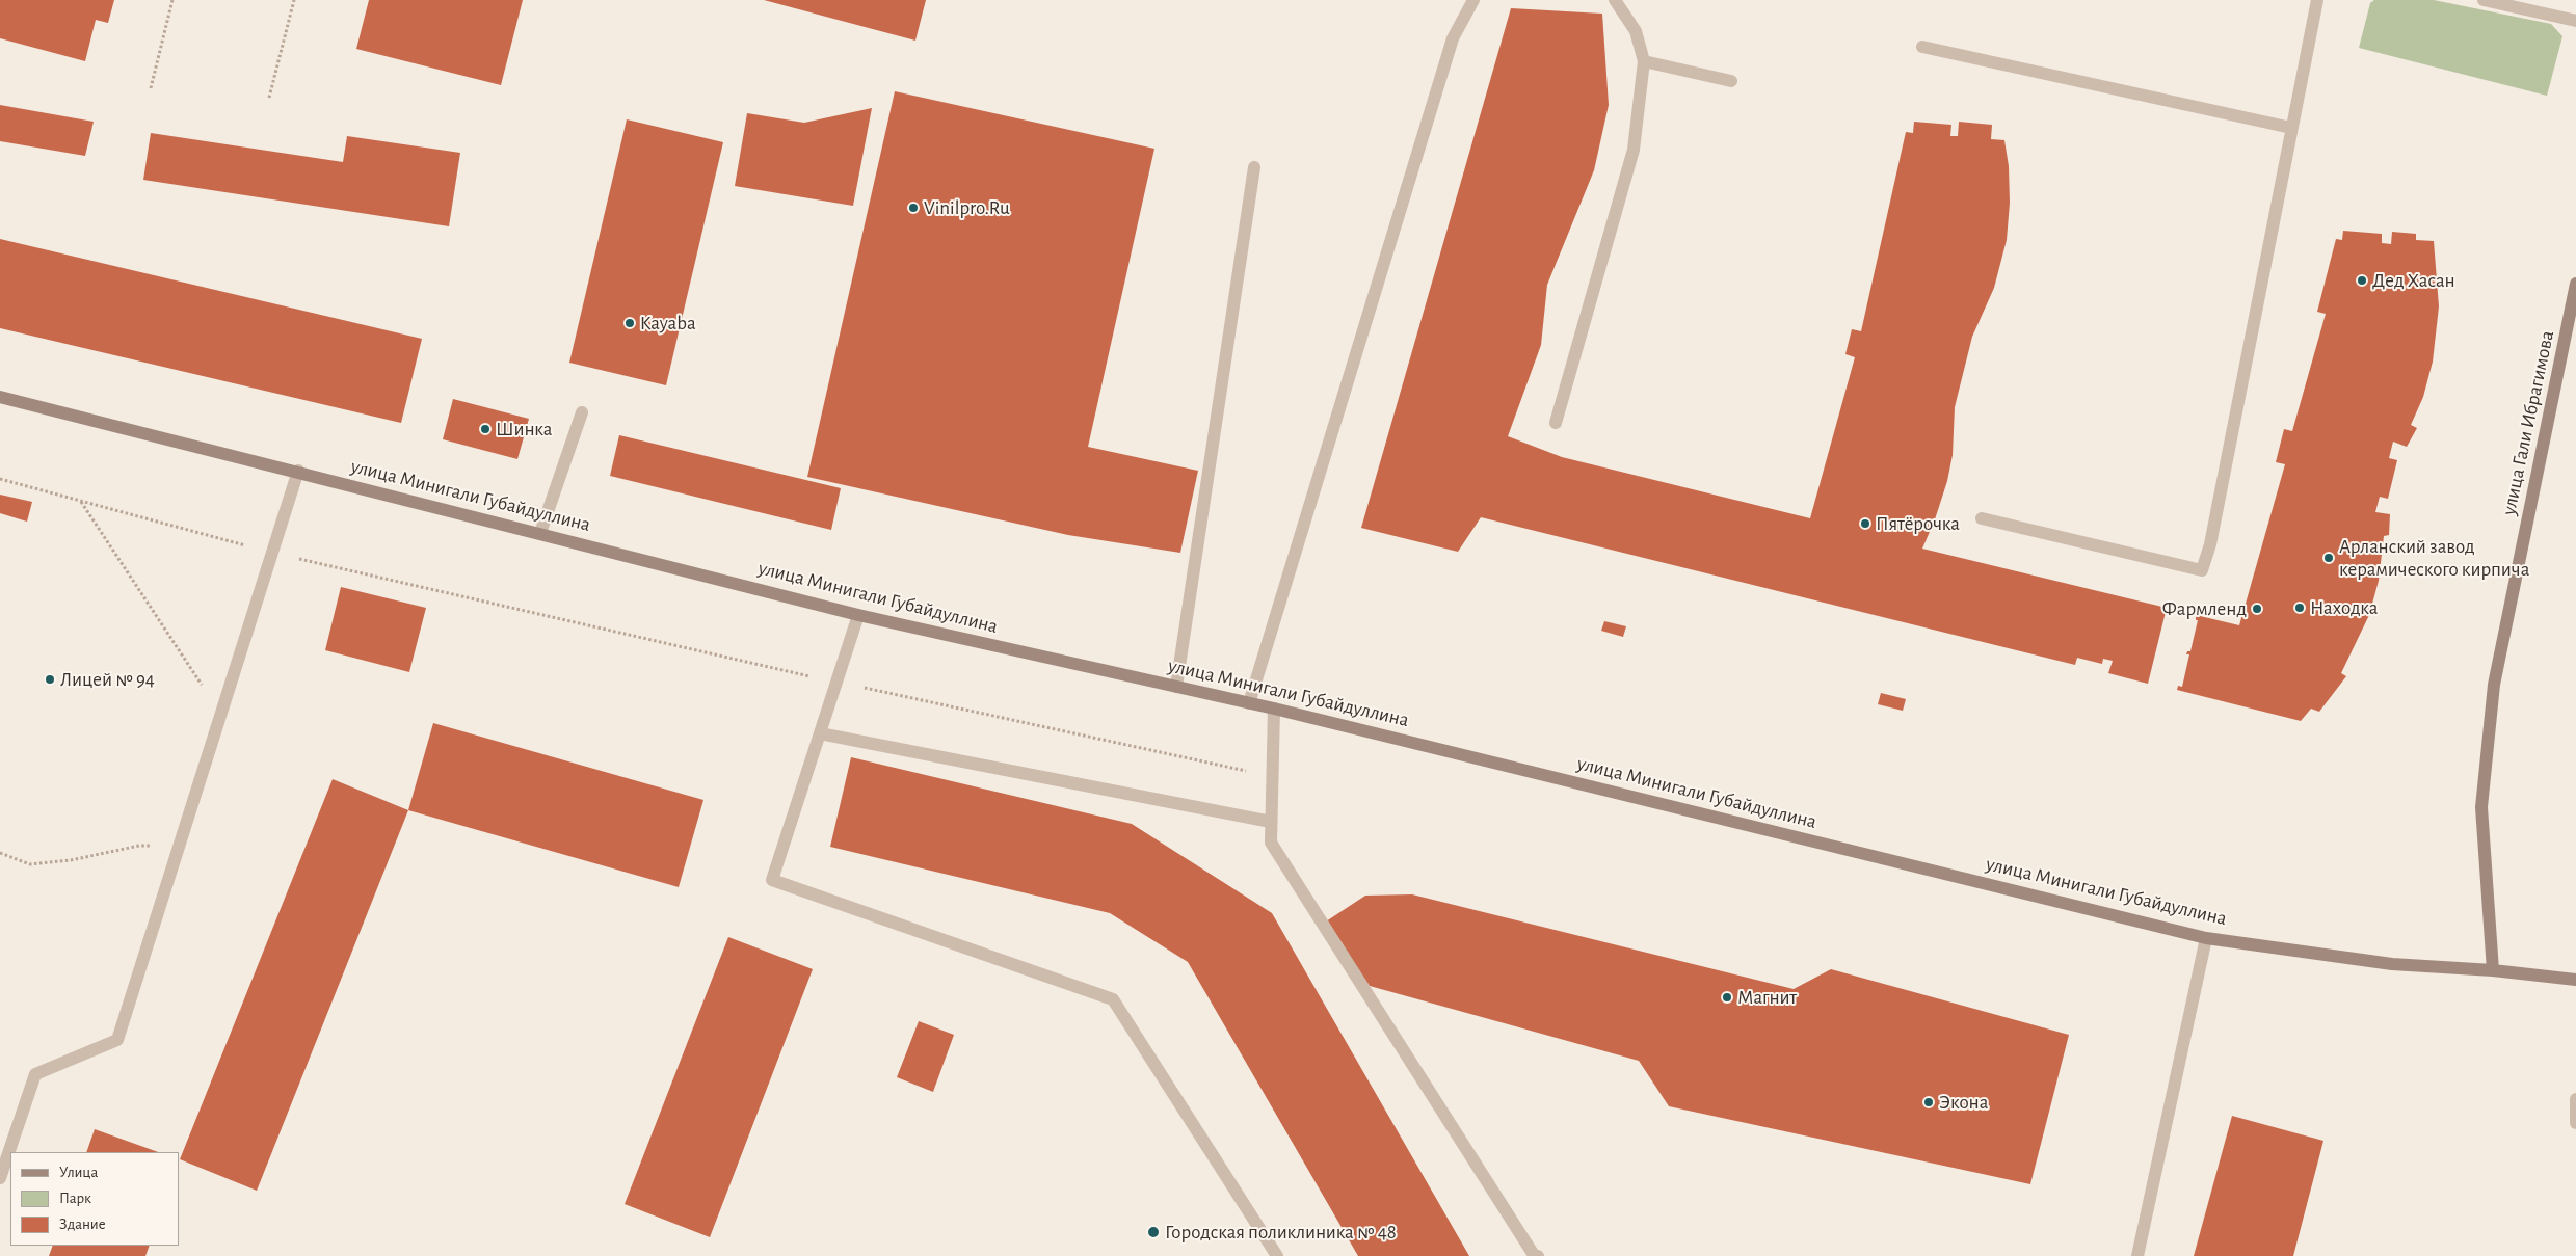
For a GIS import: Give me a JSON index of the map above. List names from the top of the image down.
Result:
{
  "streets": {
    "main road": ["улица Гали Ибрагимова", "улица Минигали Губайдуллина"]
  },
  "crossings": [
    ["улица Гали Ибрагимова", "улица Минигали Губайдуллина"]
  ],
  "places": [
    "Vinilpro.Ru",
    "Дед Хасан",
    "Kayaba",
    "Шинка",
    "Пятёрочка",
    "Арланский завод керамического кирпича",
    "Находка",
    "Фармленд",
    "Лицей № 94",
    "Магнит",
    "Экона",
    "Городская поликлиника № 48"
  ],
  "legend": ["Улица", "Парк", "Здание"]
}
